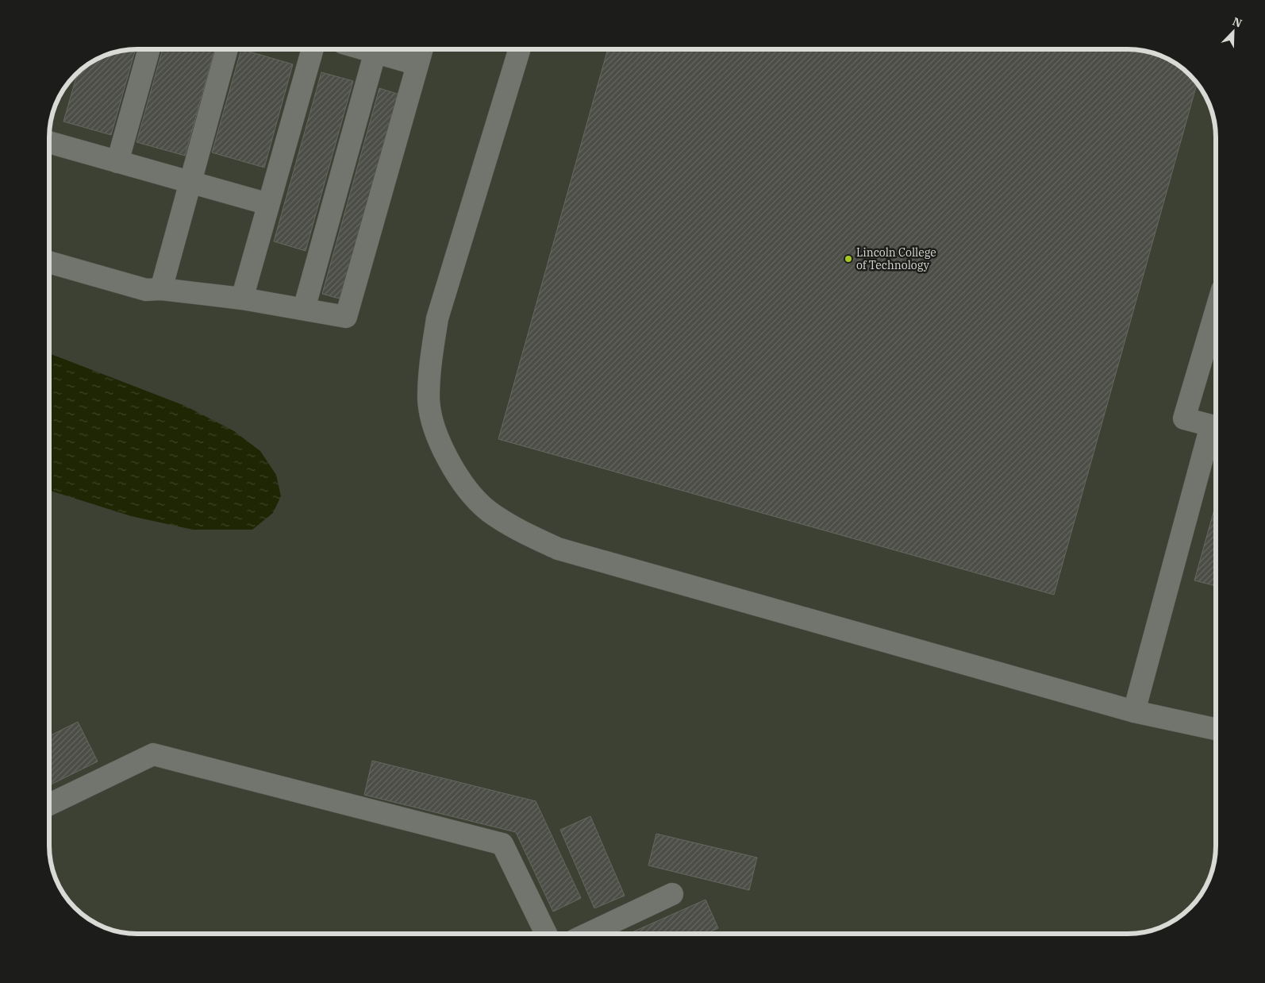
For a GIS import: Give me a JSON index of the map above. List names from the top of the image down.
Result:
{
  "places": ["Lincoln College of Technology"],
  "north": "top right"
}
